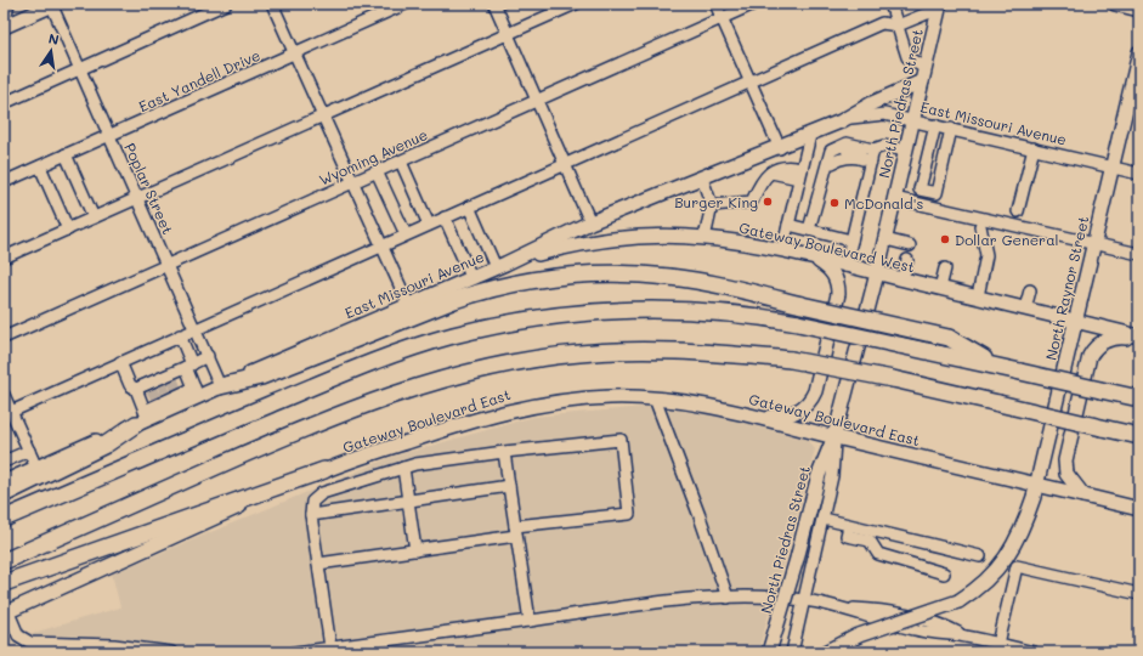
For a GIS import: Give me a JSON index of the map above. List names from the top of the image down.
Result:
{
  "streets": {
    "main road": [
      "North Piedras Street",
      "East Missouri Avenue",
      "Gateway Boulevard West",
      "North Raynor Street",
      "Gateway Boulevard East"
    ],
    "street": ["East Yandell Drive", "Wyoming Avenue", "Poplar Street"]
  },
  "crossings": [
    ["East Yandell Drive", "Poplar Street"],
    ["North Piedras Street", "East Missouri Avenue"],
    ["North Piedras Street", "Gateway Boulevard West"],
    ["North Piedras Street", "Gateway Boulevard East"],
    ["East Missouri Avenue", "Poplar Street"],
    ["East Missouri Avenue", "Gateway Boulevard West"],
    ["East Missouri Avenue", "North Raynor Street"],
    ["Wyoming Avenue", "Poplar Street"],
    ["Gateway Boulevard West", "North Raynor Street"],
    ["North Raynor Street", "Gateway Boulevard East"]
  ],
  "places": ["Burger King", "McDonald's", "Dollar General"],
  "north": "top"
}
